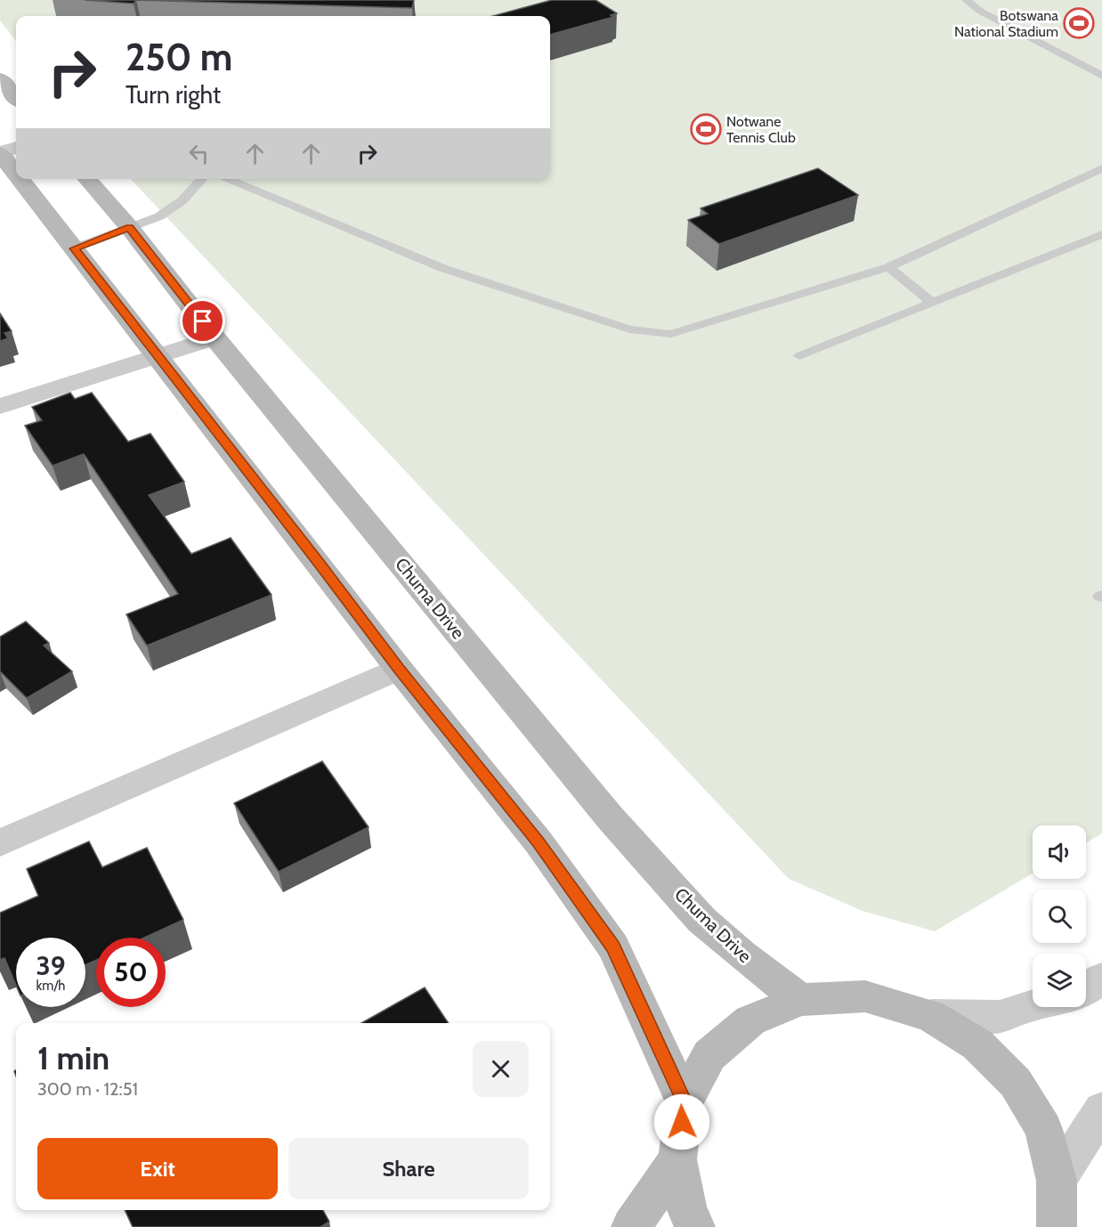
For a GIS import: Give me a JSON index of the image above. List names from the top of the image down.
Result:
{
  "streets": {
    "main road": ["Chuma Drive"]
  },
  "places": {
    "sports": ["Botswana National Stadium", "Notwane Tennis Club"]
  },
  "page": {
    "turn": ["250 m", "Turn right"],
    "speed": "39 km/h",
    "limit": "50",
    "heading": ["1 min", "300 m · 12:51"],
    "buttons": ["Exit", "Share"]
  }
}
